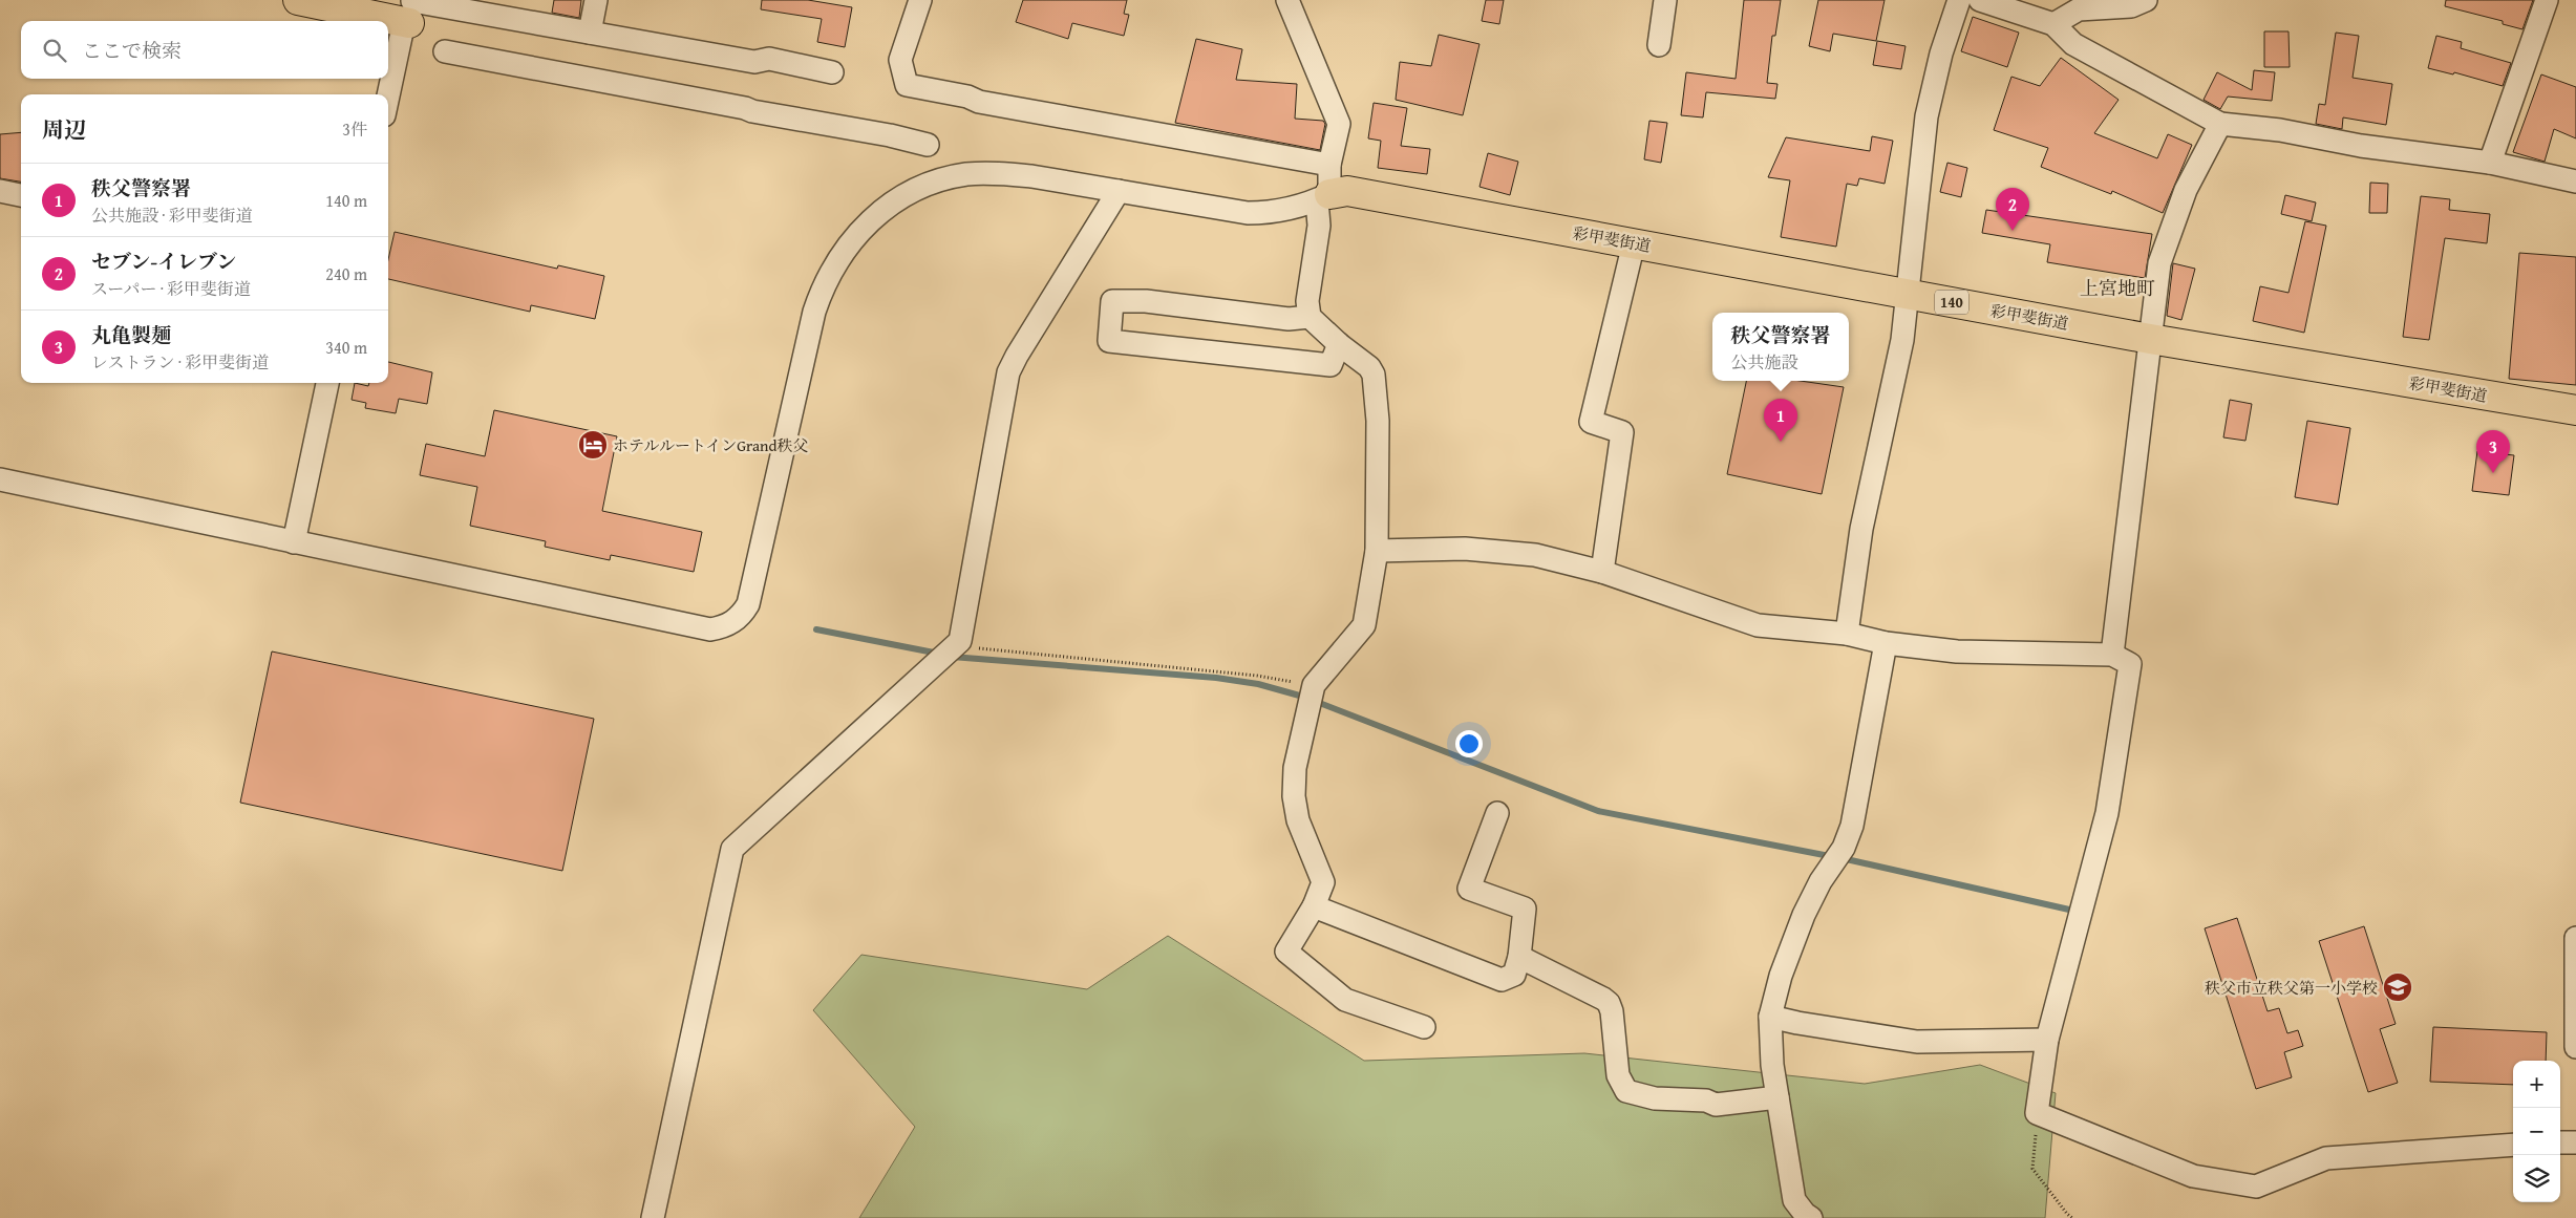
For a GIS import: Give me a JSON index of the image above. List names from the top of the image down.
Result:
{
  "streets": {
    "highway": ["彩甲斐街道", "140"]
  },
  "districts": ["上宮地町"],
  "places": {
    "hotel": ["ホテルルートインGrand秩父"],
    "school or university": ["秩父市立秩父第一小学校"]
  },
  "page": {
    "search": "ここで検索",
    "heading": ["周辺", "3件"],
    "list": [
      {
        "mark": "1",
        "name": "秩父警察署",
        "note": "公共施設 · 彩甲斐街道",
        "value": "140 m"
      },
      {
        "mark": "2",
        "name": "セブン-イレブン",
        "note": "スーパー · 彩甲斐街道",
        "value": "240 m"
      },
      {
        "mark": "3",
        "name": "丸亀製麺",
        "note": "レストラン · 彩甲斐街道",
        "value": "340 m"
      }
    ],
    "pins": ["2", "1", "3"],
    "popup": ["秩父警察署", "公共施設"],
    "map_buttons": ["+", "−"]
  }
}
